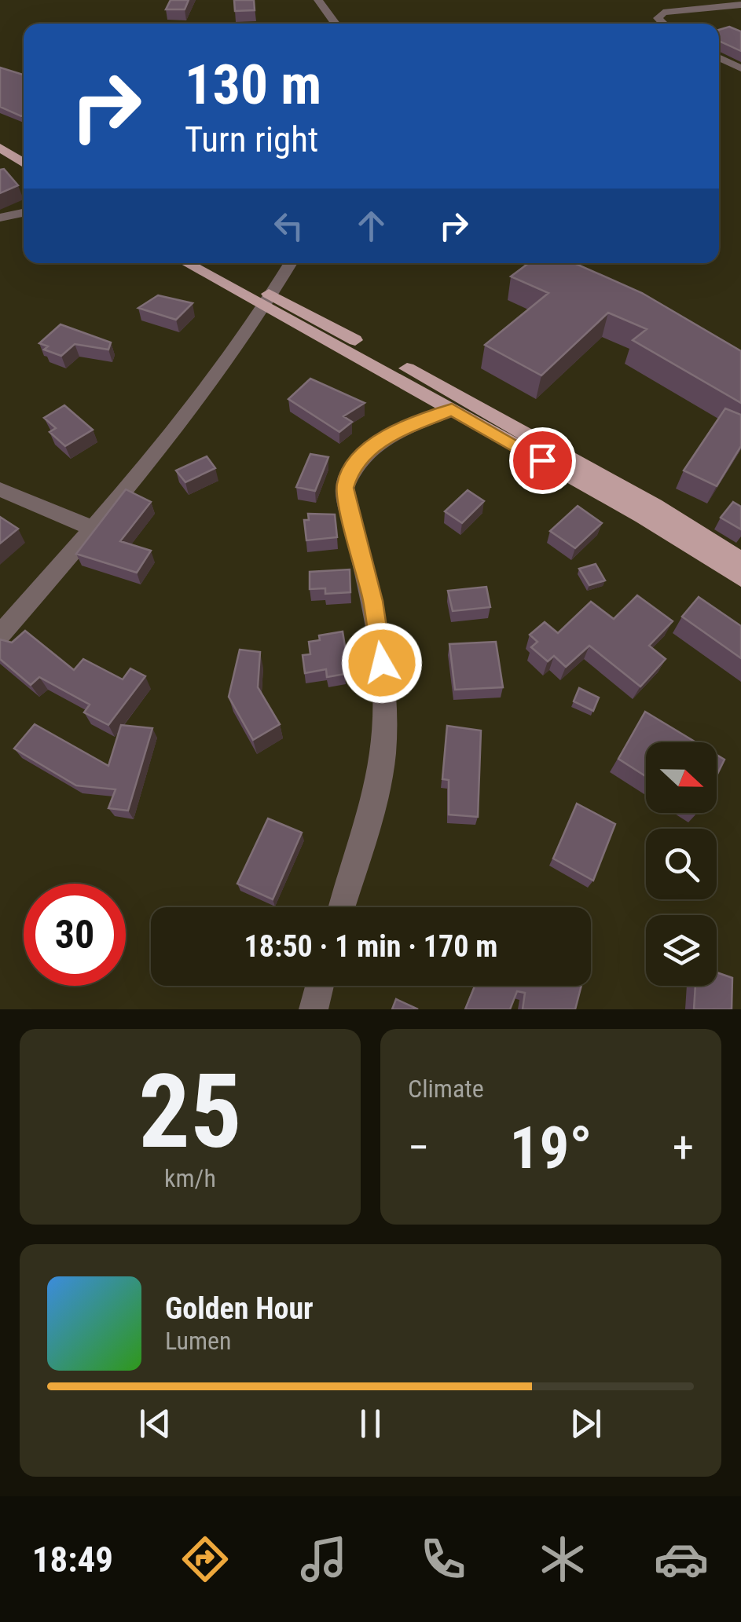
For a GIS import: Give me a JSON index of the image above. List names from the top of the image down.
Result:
{
  "north": "right",
  "page": {
    "turn": ["130 m", "Turn right"],
    "limit": "30",
    "trip": "18:50 · 1 min · 170 m",
    "tile": [
      ["25", "km/h"],
      "Climate"
    ],
    "heat": ["−", "19°", "+"],
    "song": ["Golden Hour", "Lumen"],
    "tabs": "18:49"
  }
}
